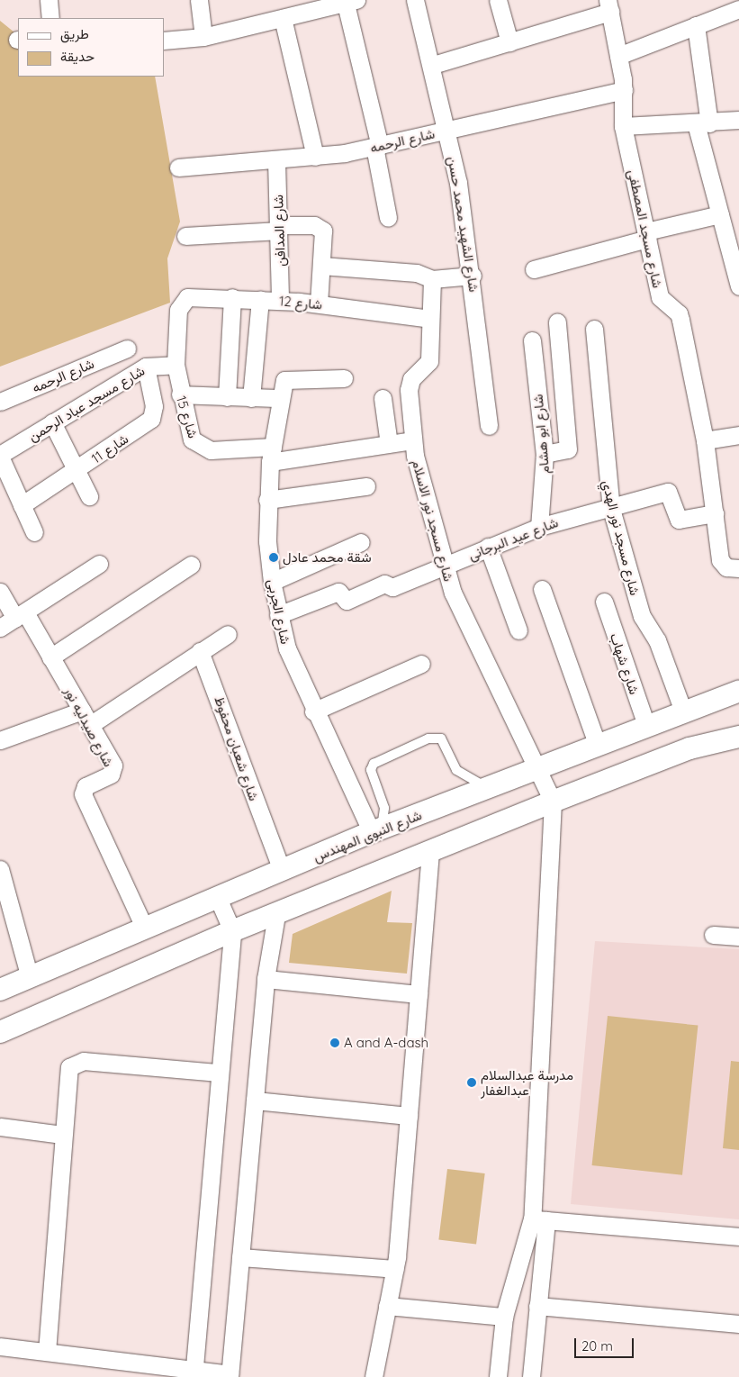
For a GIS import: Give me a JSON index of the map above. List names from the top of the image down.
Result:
{
  "streets": {
    "street": [
      "شارع الرحمه",
      "شارع الشهيد محمد حسن",
      "شارع مسجد المصطفى",
      "شارع المدافن",
      "شارع 12",
      "شارع مسجد عباد الرحمن",
      "شارع 15",
      "شارع ابو هشام",
      "شارع 11",
      "شارع مسجد نور الاسلام",
      "شارع مسجد نور الهدي",
      "شارع عيد البرجانى",
      "شارع الجربى",
      "شارع شهاب",
      "شارع صيدليه نور",
      "شارع شعبان محفوظ",
      "شارع النبوى المهندس"
    ]
  },
  "crossings": [
    ["شارع الرحمه", "شارع الشهيد محمد حسن"],
    ["شارع الرحمه", "شارع مسجد المصطفى"],
    ["شارع الرحمه", "شارع المدافن"],
    ["شارع مسجد المصطفى", "شارع عيد البرجانى"],
    ["شارع المدافن", "شارع 12"],
    ["شارع 12", "شارع 15"],
    ["شارع 12", "شارع مسجد نور الاسلام"],
    ["شارع مسجد عباد الرحمن", "شارع 15"],
    ["شارع مسجد عباد الرحمن", "شارع 11"],
    ["شارع 15", "شارع الجربى"],
    ["شارع ابو هشام", "شارع عيد البرجانى"],
    ["شارع مسجد نور الاسلام", "شارع عيد البرجانى"],
    ["شارع مسجد نور الاسلام", "شارع النبوى المهندس"],
    ["شارع مسجد نور الهدي", "شارع عيد البرجانى"],
    ["شارع مسجد نور الهدي", "شارع النبوى المهندس"],
    ["شارع عيد البرجانى", "شارع الجربى"],
    ["شارع الجربى", "شارع النبوى المهندس"],
    ["شارع شهاب", "شارع النبوى المهندس"],
    ["شارع صيدليه نور", "شارع النبوى المهندس"],
    ["شارع شعبان محفوظ", "شارع النبوى المهندس"]
  ],
  "places": ["شقة محمد عادل", "A and A-dash", "مدرسة عبدالسلام عبدالغفار"],
  "legend": ["طريق", "حديقة"],
  "scale_bar": "20 m"
}
